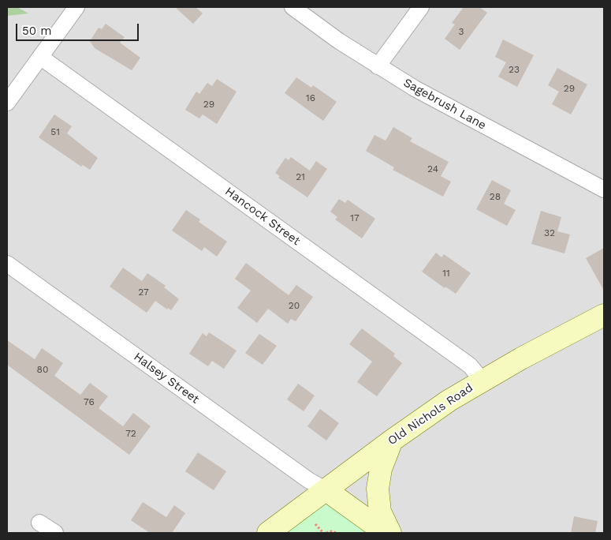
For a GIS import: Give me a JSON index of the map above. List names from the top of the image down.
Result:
{
  "streets": {
    "street": [
      "Sagebrush Lane",
      "Hancock Street",
      "Halsey Street",
      "Old Nichols Road"
    ]
  },
  "crossings": [
    ["Hancock Street", "Old Nichols Road"],
    ["Halsey Street", "Old Nichols Road"]
  ],
  "house_numbers": [
    "3",
    "23",
    "29",
    "16",
    "29",
    "51",
    "24",
    "21",
    "28",
    "17",
    "32",
    "11",
    "27",
    "20",
    "80",
    "76",
    "72"
  ],
  "scale_bar": "50 m"
}
